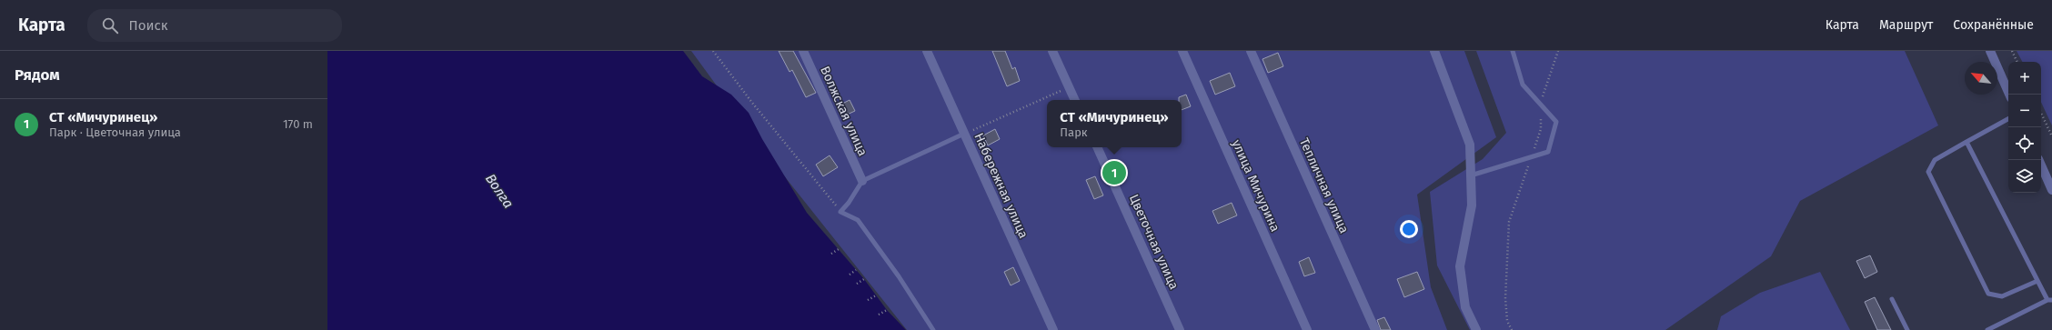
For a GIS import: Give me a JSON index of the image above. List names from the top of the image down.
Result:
{
  "streets": {
    "street": [
      "Волжская улица",
      "Набережная улица",
      "улица Мичурина",
      "Тепличная улица",
      "Цветочная улица"
    ]
  },
  "water": ["Волга"],
  "north": "top left",
  "page": {
    "header": "Карта",
    "search": "Поиск",
    "nav": ["Карта", "Маршрут", "Сохранённые"],
    "heading": "Рядом",
    "map_buttons": ["+", "−"],
    "list": [
      {
        "mark": "1",
        "name": "СТ «Мичуринец»",
        "note": "Парк · Цветочная улица",
        "value": "170 m"
      }
    ],
    "popup": ["СТ «Мичуринец»", "Парк"],
    "pins": "1"
  }
}
